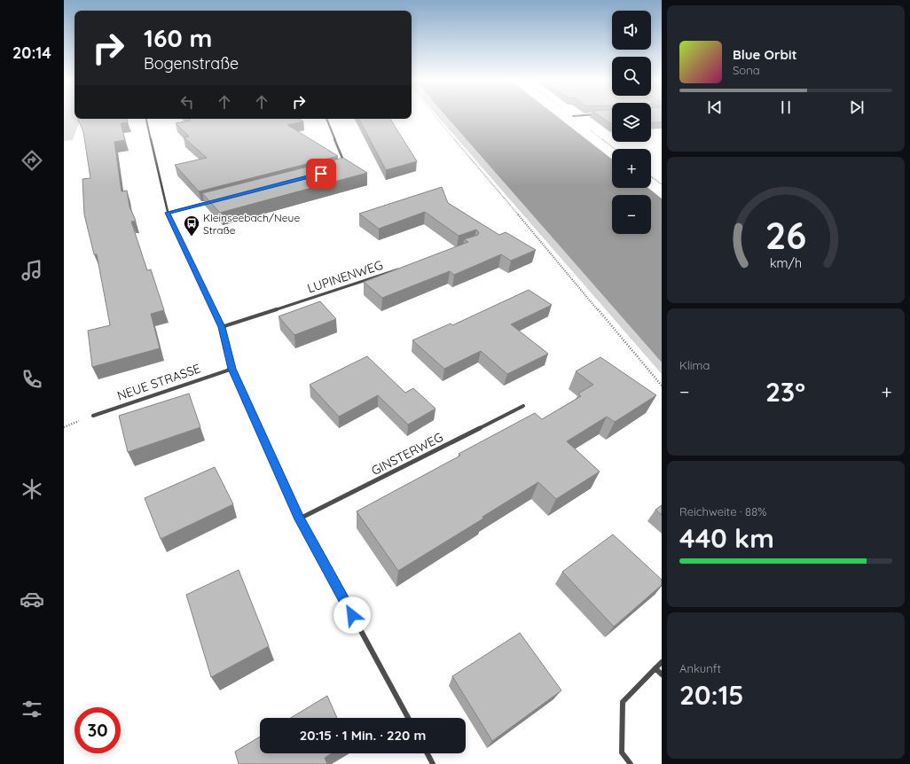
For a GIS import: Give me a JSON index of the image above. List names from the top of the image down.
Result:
{
  "streets": {
    "street": ["LUPINENWEG", "NEUE STRASSE", "GINSTERWEG"]
  },
  "places": {
    "bus stop": ["Kleinseebach/Neue Straße"]
  },
  "page": {
    "tabs": "20:14",
    "map_buttons": ["+", "−"],
    "turn": ["160 m", "Bogenstraße"],
    "song": ["Blue Orbit", "Sona"],
    "tile": [
      "Klima",
      ["Reichweite · 88%", "440 km"],
      ["Ankunft", "20:15"]
    ],
    "heat": ["−", "23°", "+"],
    "limit": "30",
    "trip": "20:15 · 1 Min. · 220 m",
    "gauge": ["26", "km/h"]
  }
}
